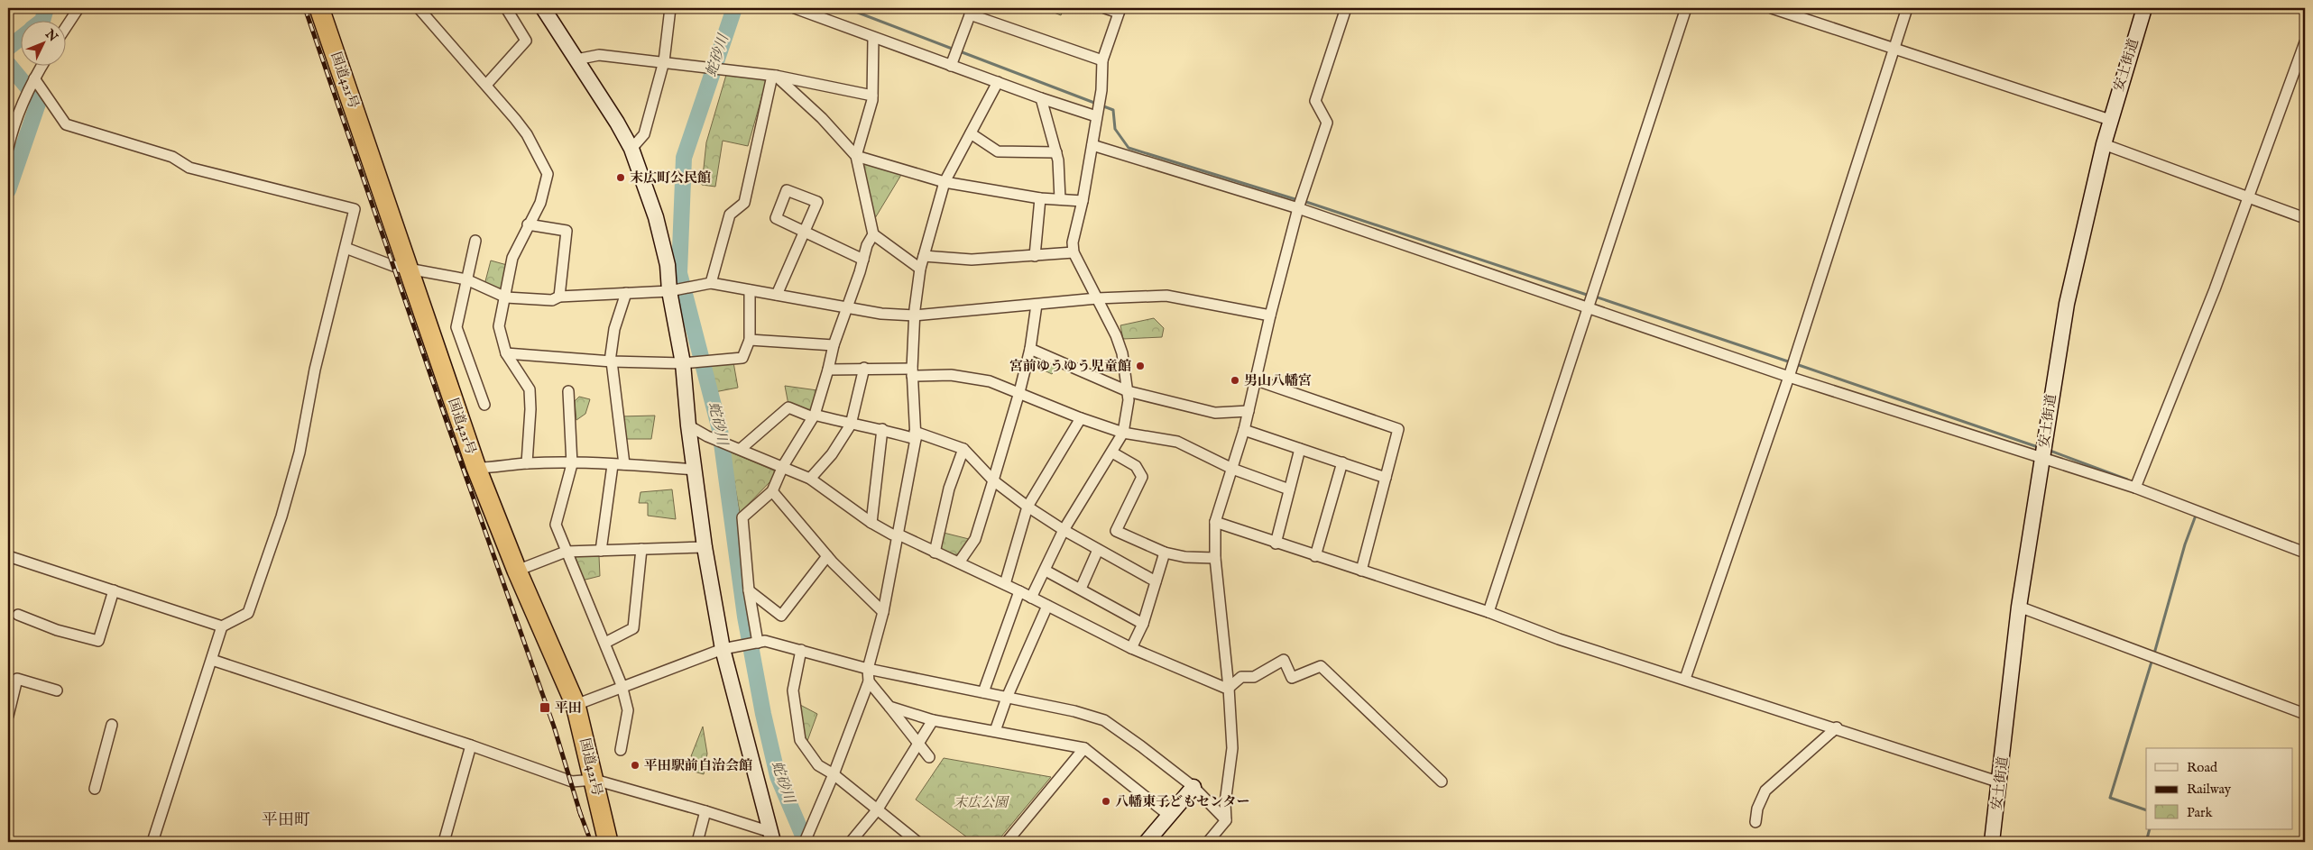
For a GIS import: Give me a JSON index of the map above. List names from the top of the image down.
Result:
{
  "streets": {
    "highway": ["国道421号"],
    "street": ["安土街道"]
  },
  "districts": ["平田町"],
  "water": ["蛇砂川"],
  "parks": ["末広公園"],
  "places": {
    "other": [
      "末広町公民館",
      "宮前ゆうゆう児童館",
      "男山八幡宮",
      "平田駅前自治会館",
      "八幡東子どもセンター"
    ],
    "transit": ["平田"]
  },
  "legend": ["Road", "Railway", "Park"],
  "north": "top right"
}
